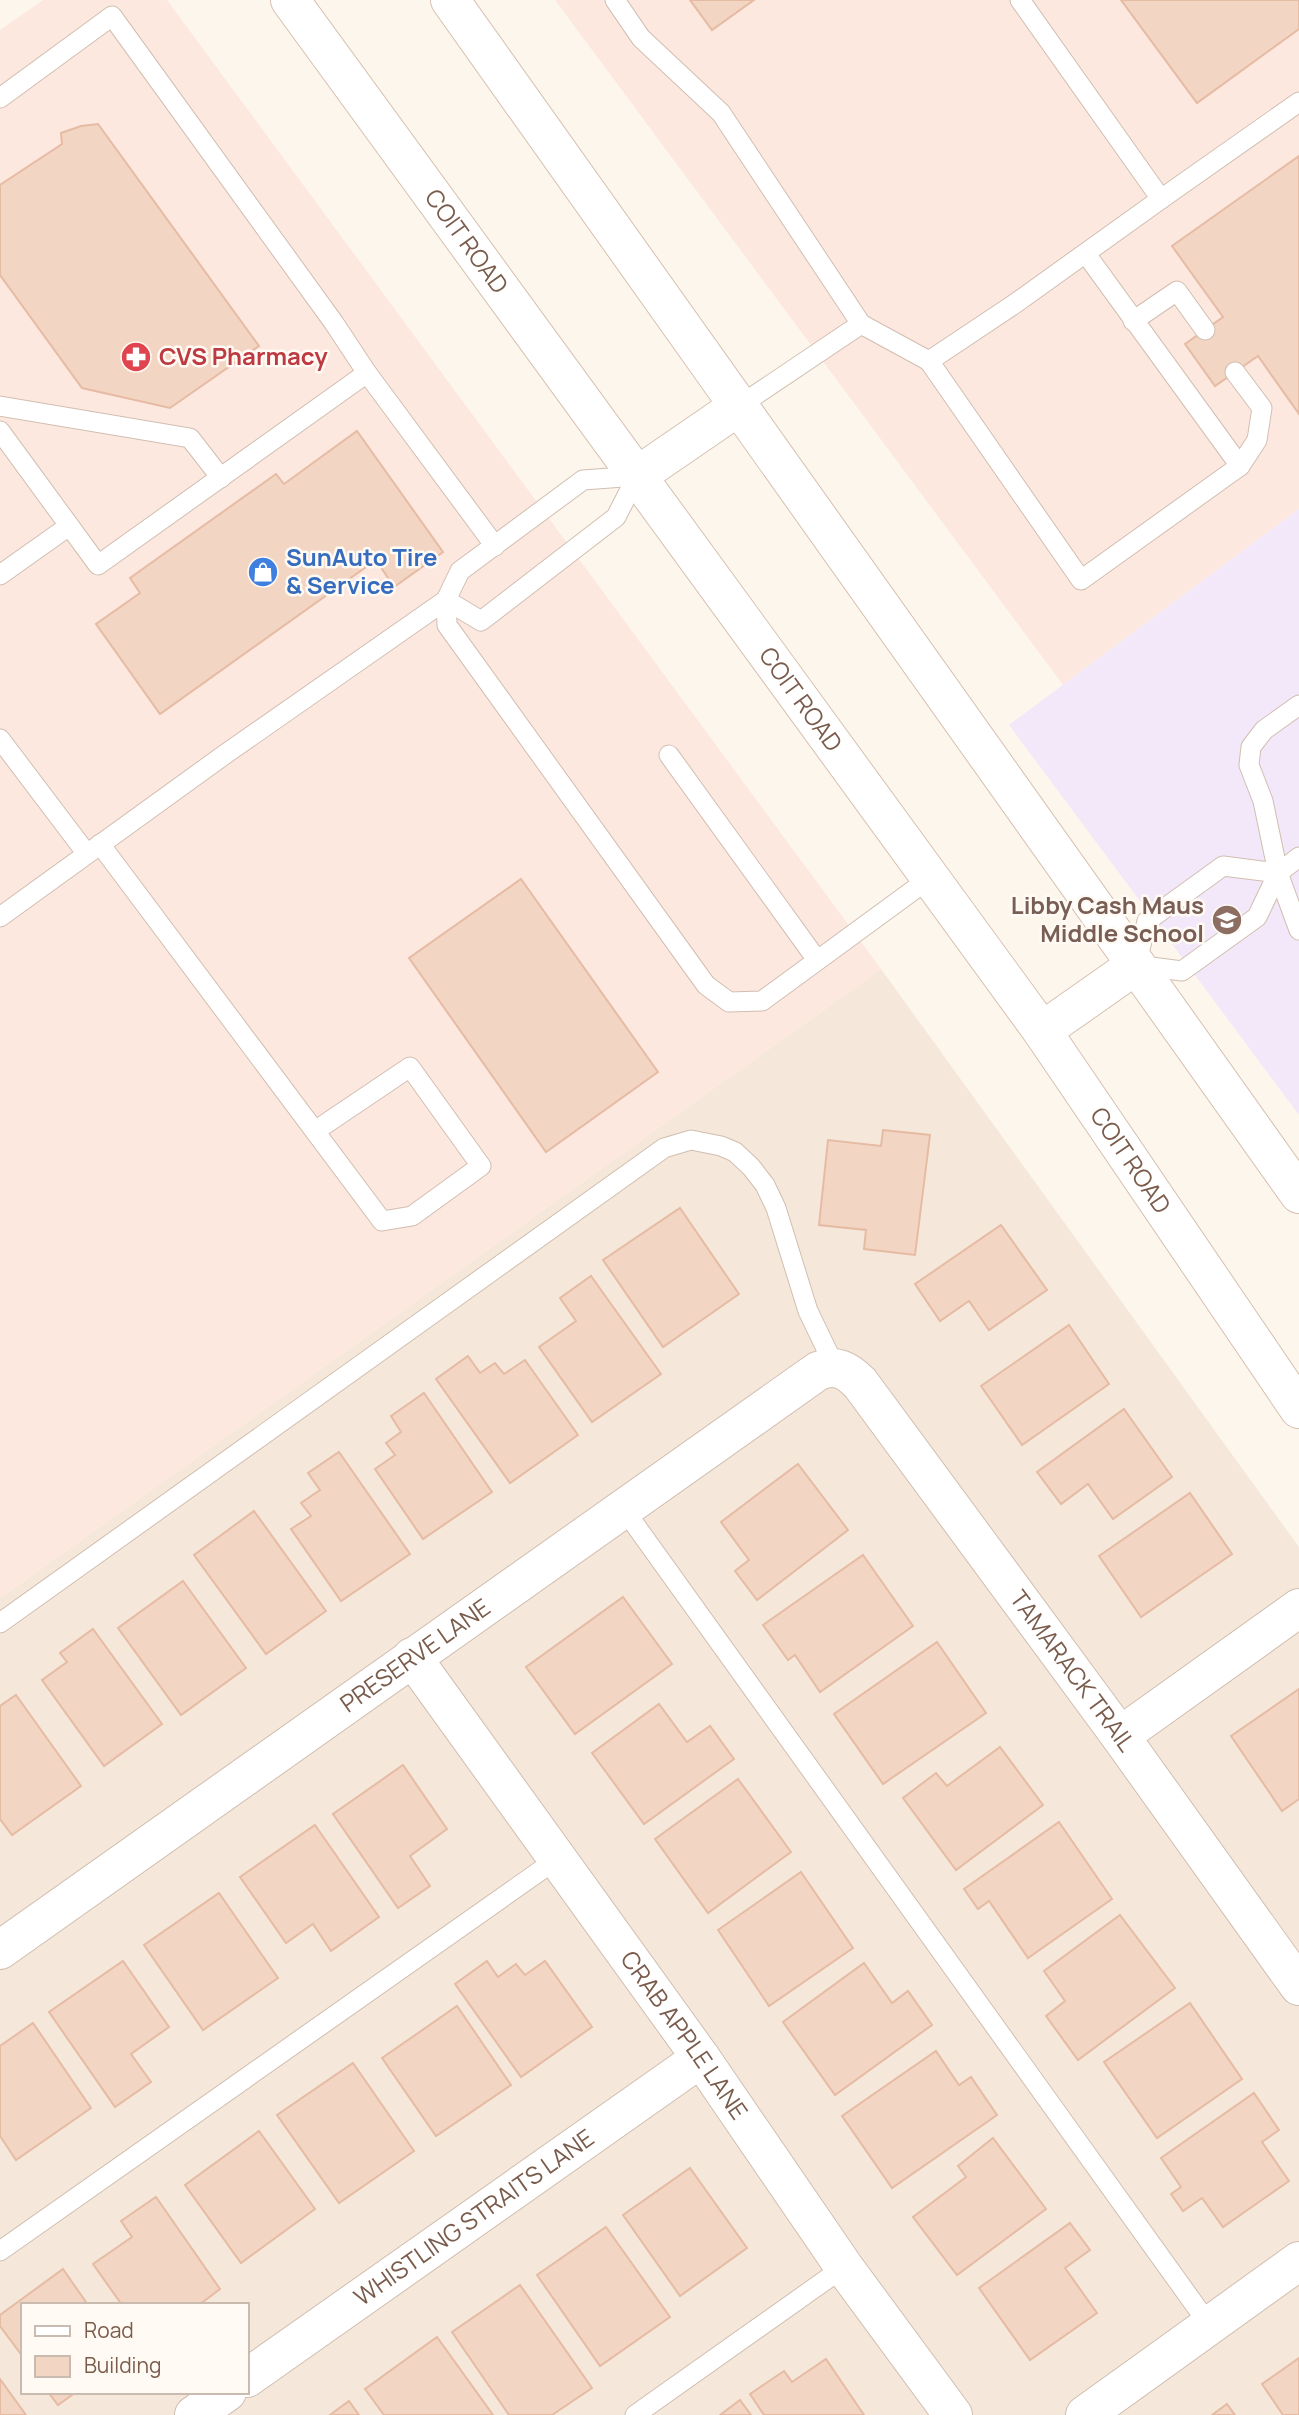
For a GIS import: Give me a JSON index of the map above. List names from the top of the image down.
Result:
{
  "streets": {
    "street": [
      "COIT ROAD",
      "PRESERVE LANE",
      "TAMARACK TRAIL",
      "CRAB APPLE LANE",
      "WHISTLING STRAITS LANE"
    ]
  },
  "crossings": [
    ["PRESERVE LANE", "TAMARACK TRAIL"],
    ["PRESERVE LANE", "CRAB APPLE LANE"],
    ["CRAB APPLE LANE", "WHISTLING STRAITS LANE"]
  ],
  "places": {
    "pharmacy": ["CVS Pharmacy"],
    "shop": ["SunAuto Tire & Service"],
    "school or university": ["Libby Cash Maus Middle School"]
  },
  "legend": ["Road", "Building"]
}
